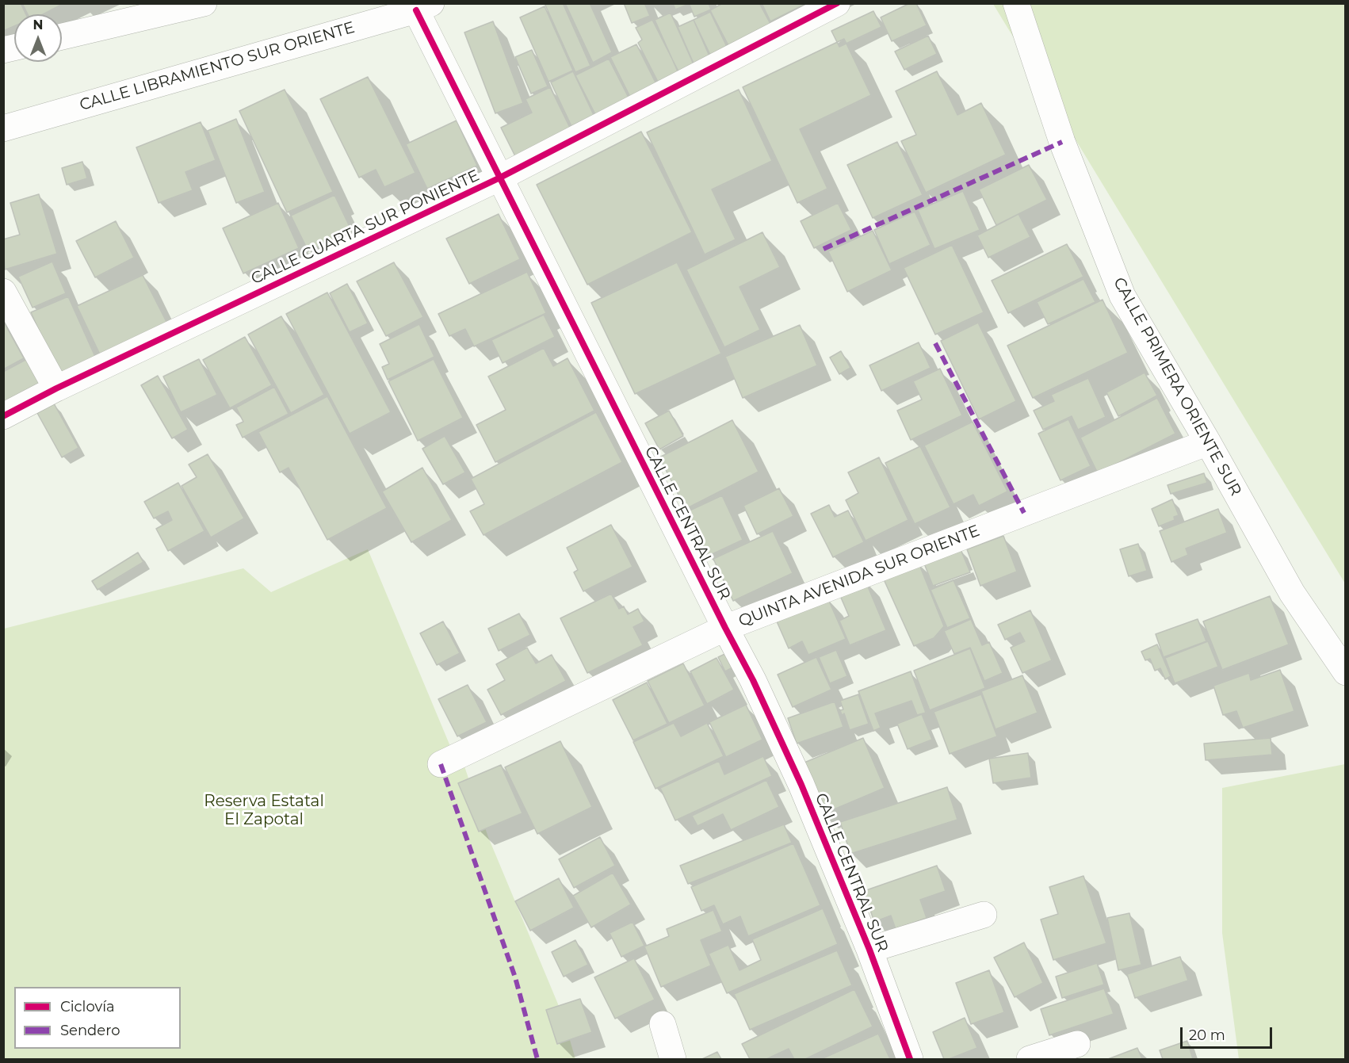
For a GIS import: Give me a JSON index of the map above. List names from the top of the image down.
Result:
{
  "streets": {
    "street": [
      "CALLE LIBRAMIENTO SUR ORIENTE",
      "CALLE CUARTA SUR PONIENTE",
      "CALLE PRIMERA ORIENTE SUR",
      "CALLE CENTRAL SUR",
      "QUINTA AVENIDA SUR ORIENTE"
    ]
  },
  "crossings": [
    ["CALLE LIBRAMIENTO SUR ORIENTE", "CALLE CENTRAL SUR"],
    ["CALLE CUARTA SUR PONIENTE", "CALLE CENTRAL SUR"],
    ["CALLE PRIMERA ORIENTE SUR", "QUINTA AVENIDA SUR ORIENTE"],
    ["CALLE CENTRAL SUR", "QUINTA AVENIDA SUR ORIENTE"]
  ],
  "parks": ["Reserva Estatal El Zapotal"],
  "legend": ["Ciclovía", "Sendero"],
  "scale_bar": "20 m",
  "north": "top"
}
